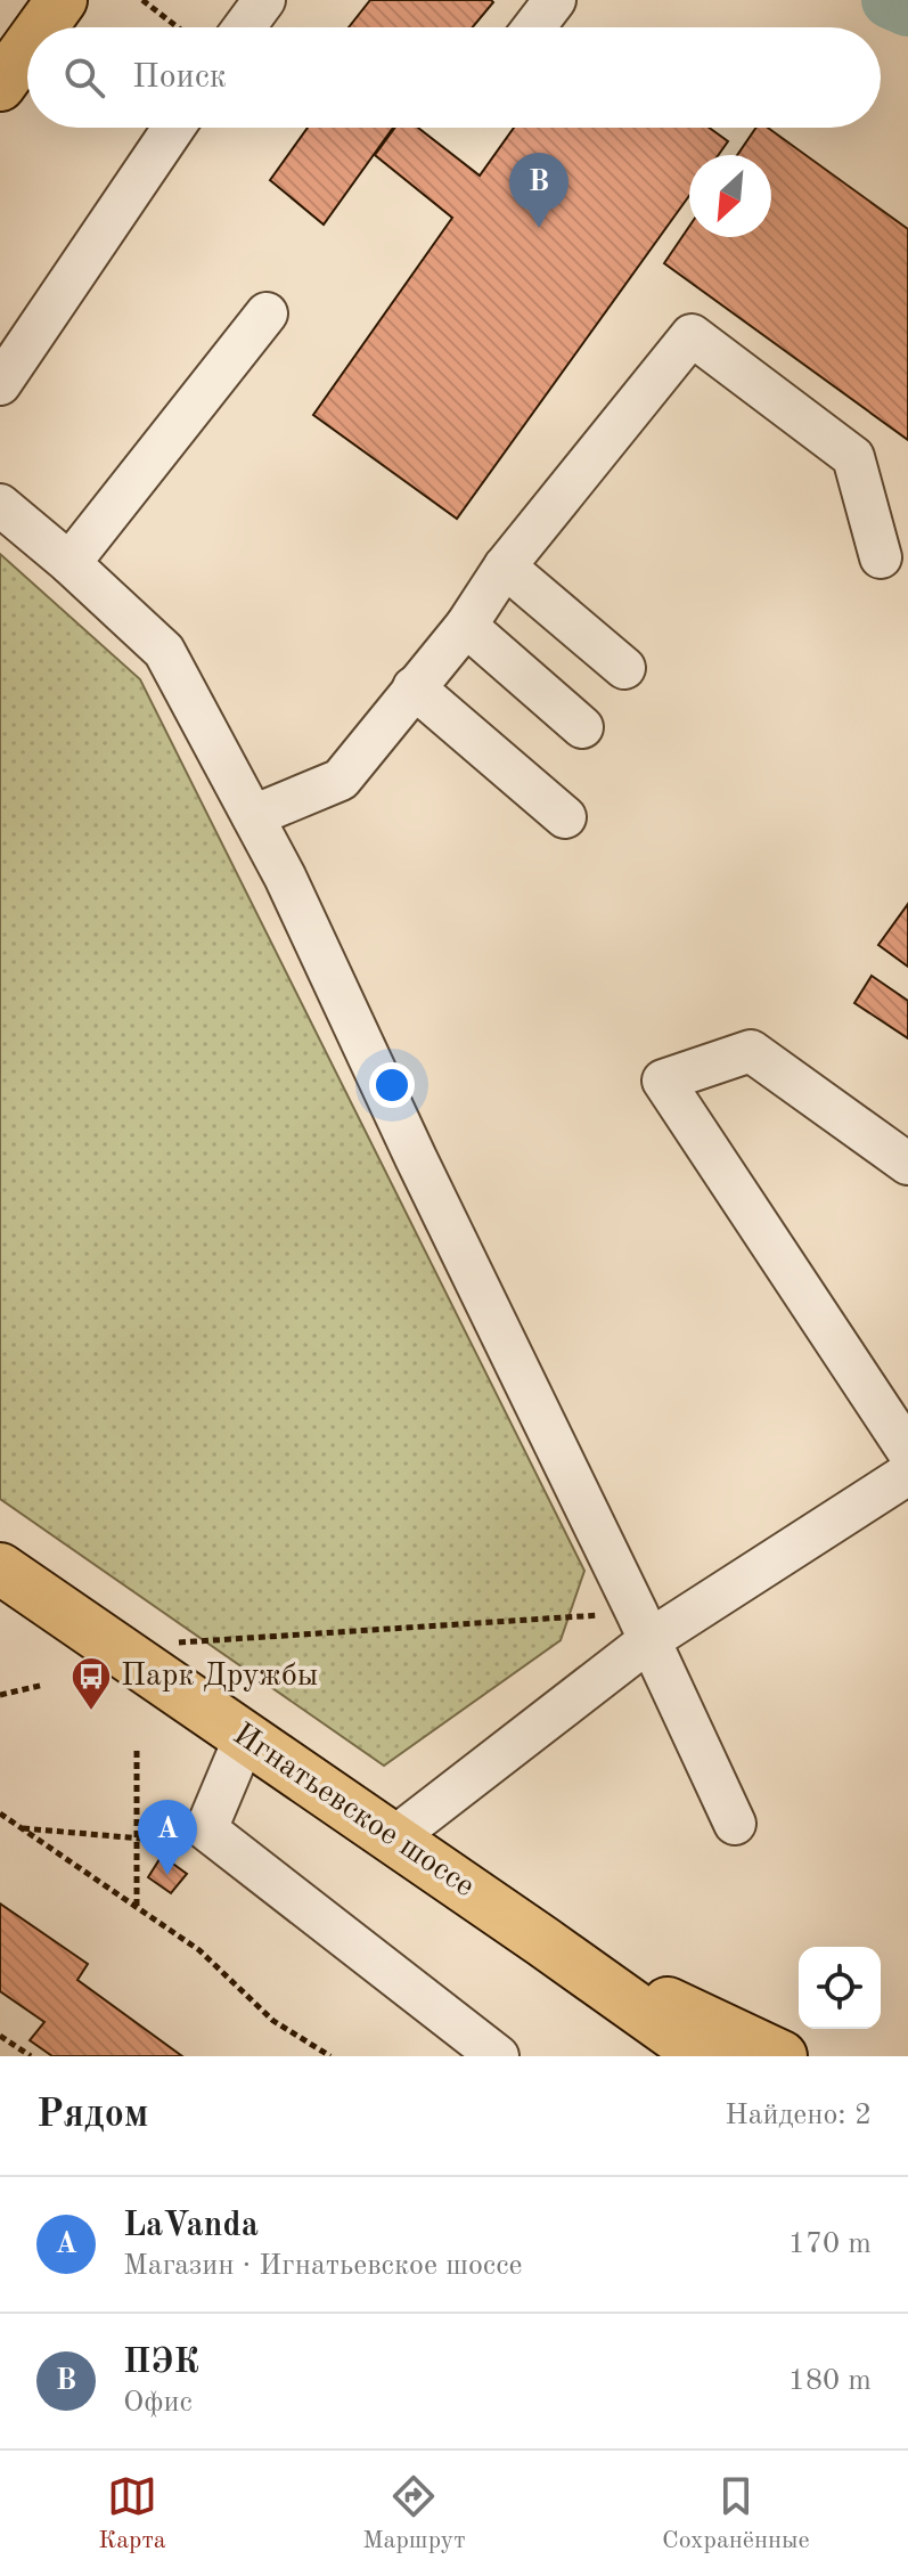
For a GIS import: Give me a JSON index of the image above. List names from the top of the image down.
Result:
{
  "streets": {
    "main road": ["Игнатьевское шоссе"]
  },
  "places": {
    "bus stop": ["Парк Дружбы"]
  },
  "north": "bottom left",
  "page": {
    "search": "Поиск",
    "pins": ["B", "A"],
    "heading": ["Рядом", "Найдено: 2"],
    "list": [
      {
        "mark": "A",
        "name": "LaVanda",
        "note": "Магазин · Игнатьевское шоссе",
        "value": "170 m"
      },
      {
        "mark": "B",
        "name": "ПЭК",
        "note": "Офис",
        "value": "180 m"
      }
    ],
    "nav": ["Карта", "Маршрут", "Сохранённые"]
  }
}
